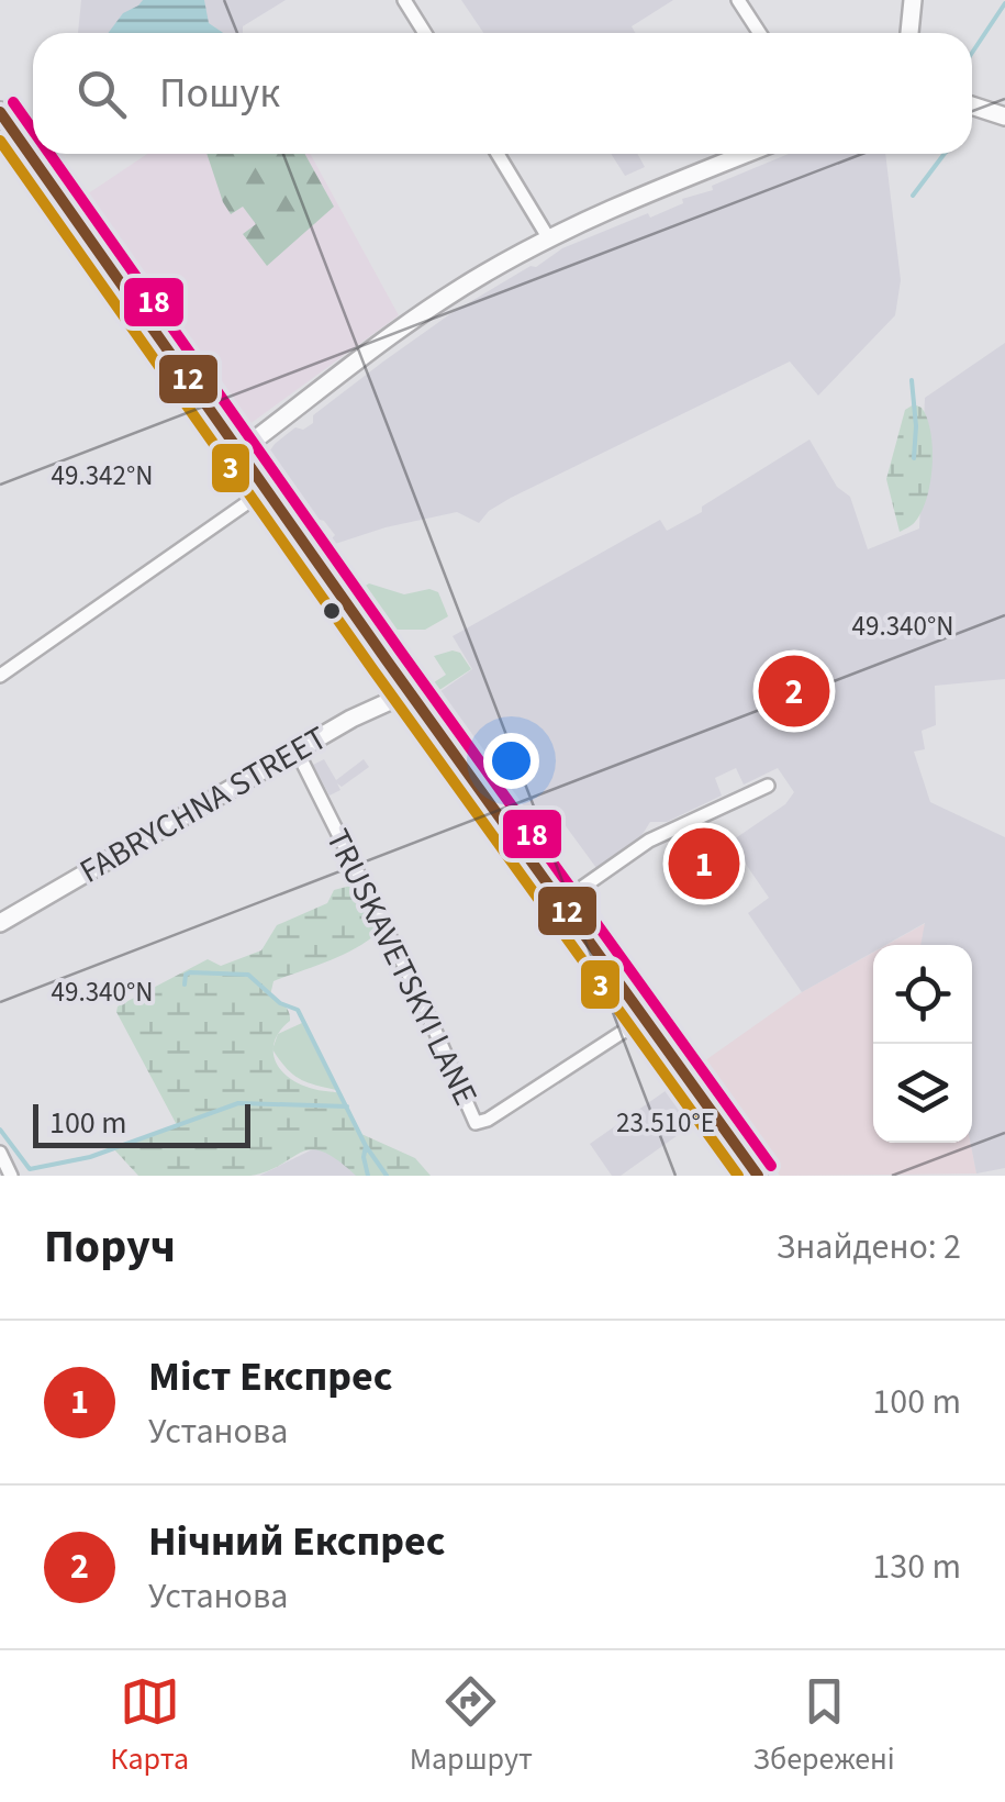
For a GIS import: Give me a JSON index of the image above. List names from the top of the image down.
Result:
{
  "streets": {
    "street": ["FABRYCHNA STREET", "TRUSKAVETSKYI LANE"]
  },
  "crossings": [
    ["FABRYCHNA STREET", "TRUSKAVETSKYI LANE"]
  ],
  "lines": ["transit line 18", "transit line 12", "transit line 3"],
  "scale_bar": "100 m",
  "page": {
    "search": "Пошук",
    "pins": ["2", "1"],
    "scale": "100 m",
    "heading": ["Поруч", "Знайдено: 2"],
    "list": [
      {
        "mark": "1",
        "name": "Міст Експрес",
        "note": "Установа",
        "value": "100 m"
      },
      {
        "mark": "2",
        "name": "Нічний Експрес",
        "note": "Установа",
        "value": "130 m"
      }
    ],
    "nav": ["Карта", "Маршрут", "Збережені"]
  },
  "coordinates": ["49.342°N", "49.340°N", "23.510°E"]
}
